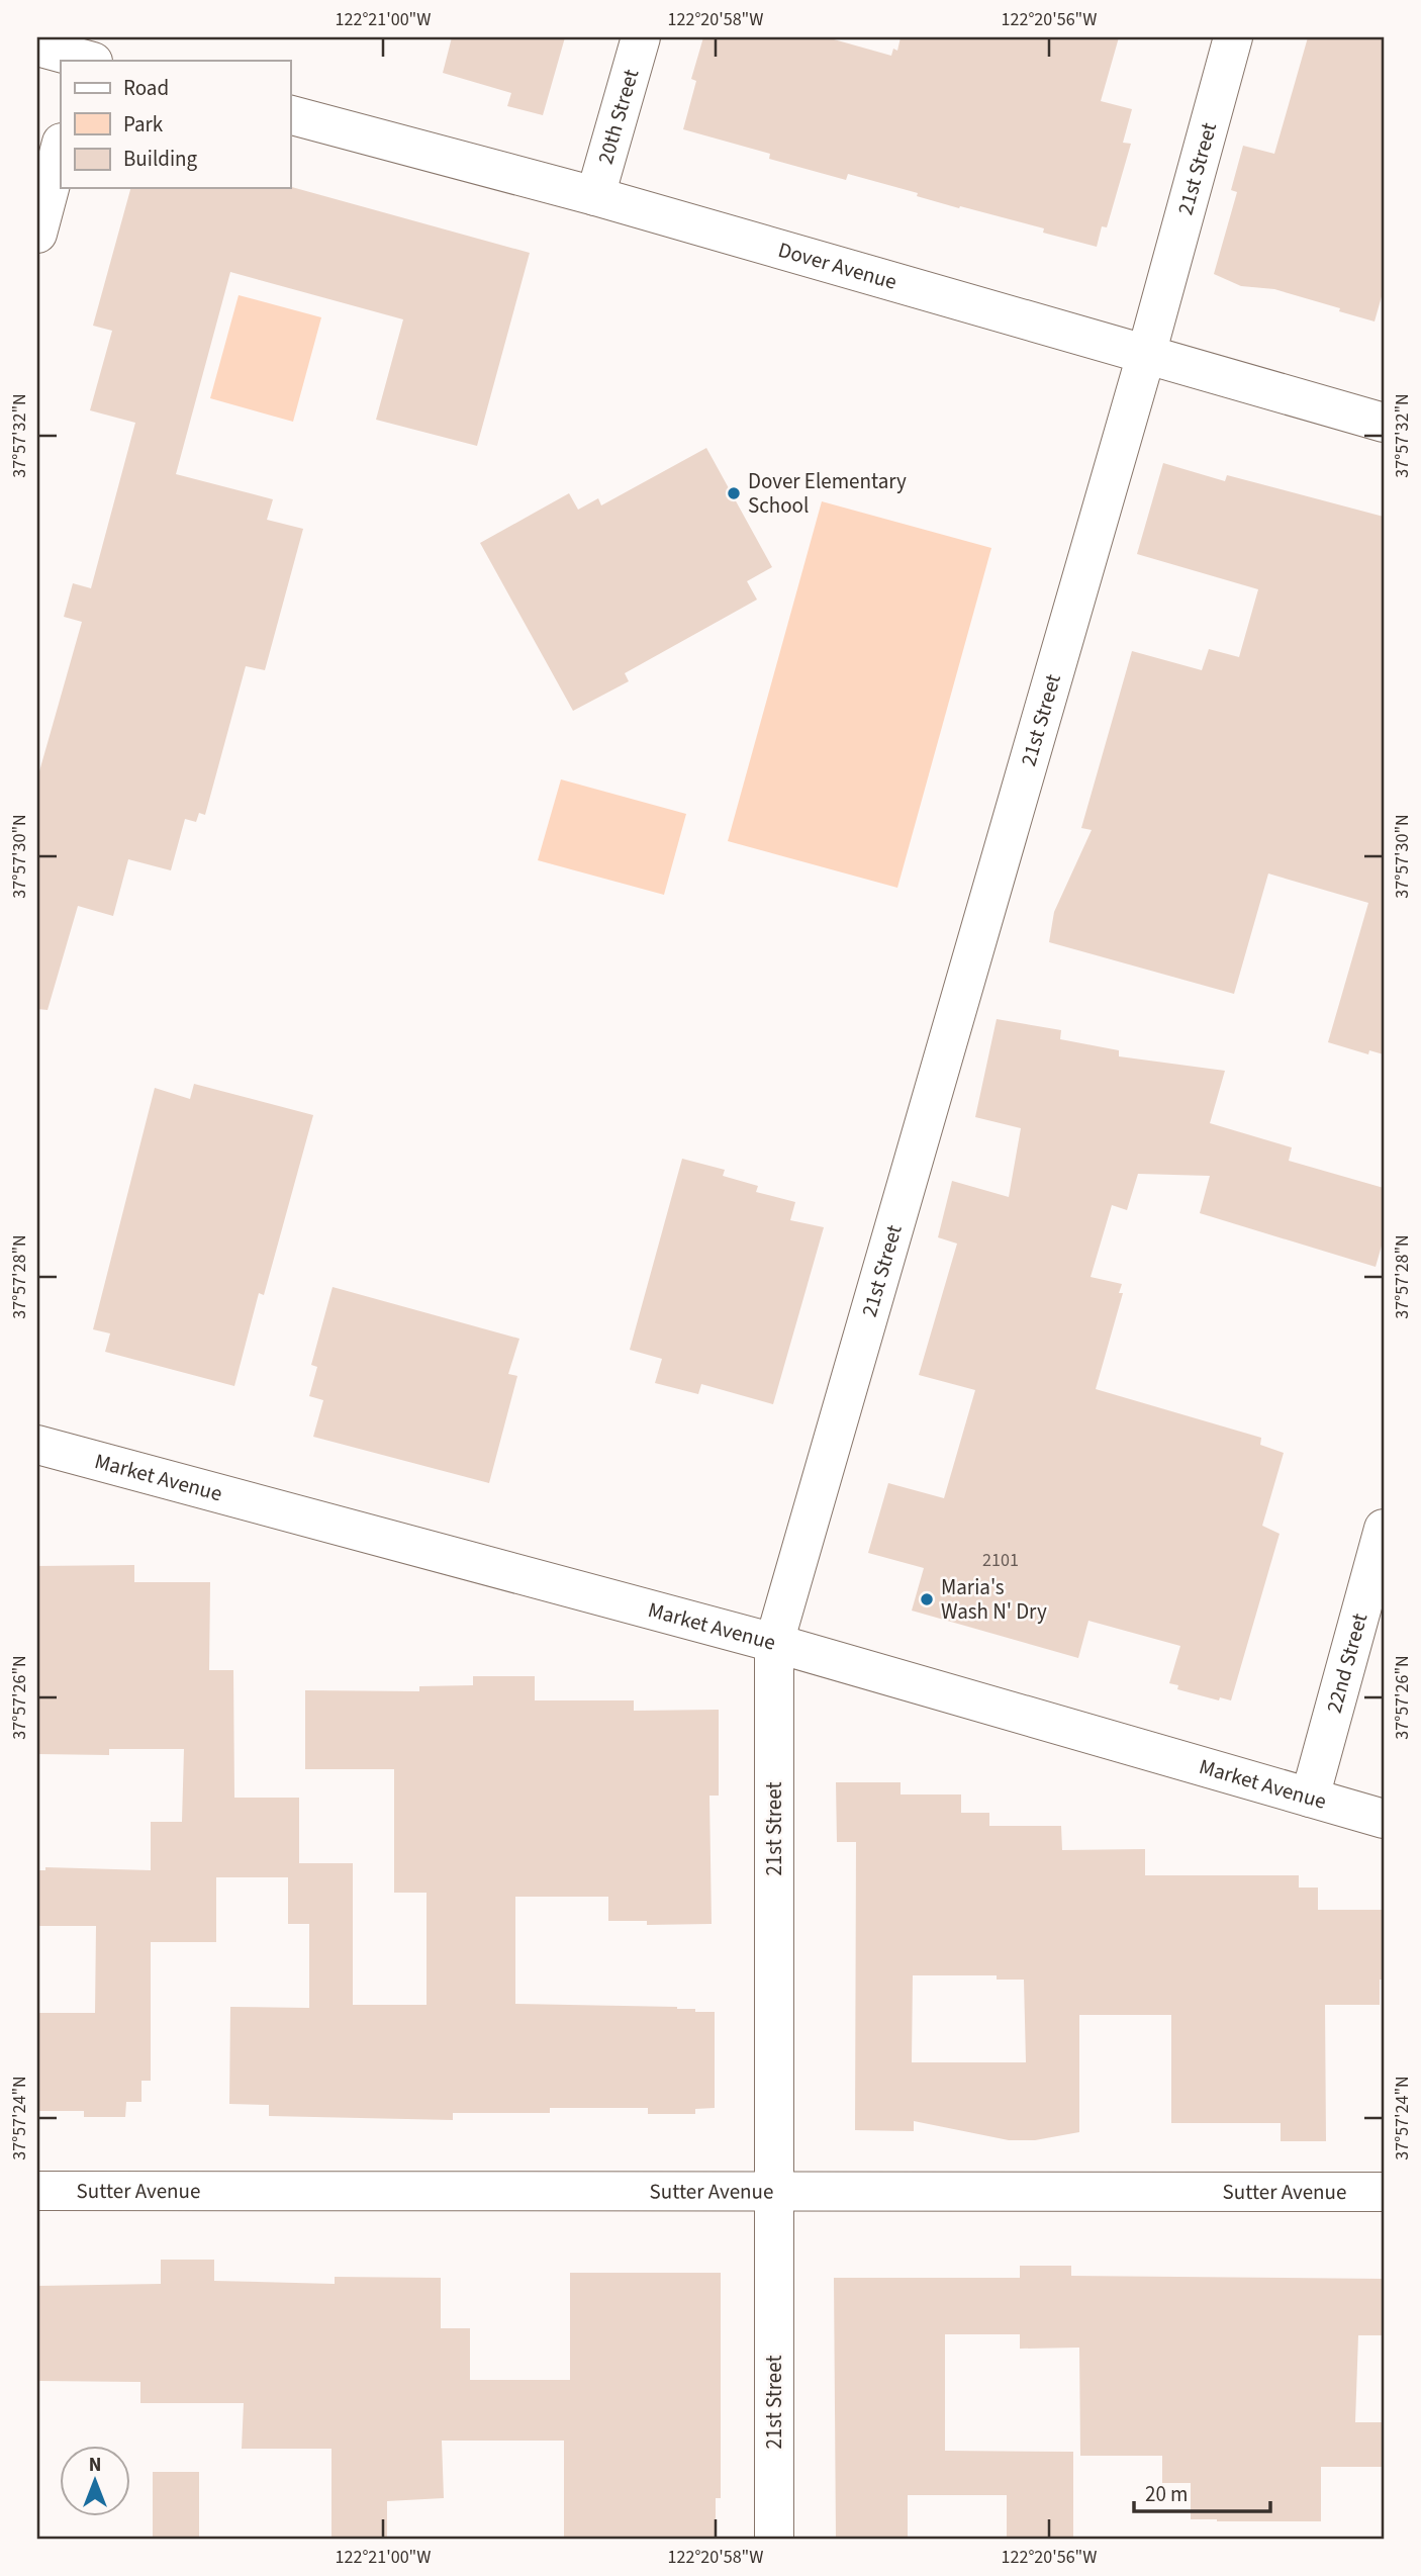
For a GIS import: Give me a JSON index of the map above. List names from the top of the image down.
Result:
{
  "streets": {
    "street": [
      "20th Street",
      "21st Street",
      "Dover Avenue",
      "Market Avenue",
      "22nd Street",
      "Sutter Avenue"
    ]
  },
  "crossings": [
    ["20th Street", "Dover Avenue"],
    ["21st Street", "Dover Avenue"],
    ["21st Street", "Market Avenue"],
    ["21st Street", "Sutter Avenue"],
    ["Market Avenue", "22nd Street"]
  ],
  "places": ["Dover Elementary School", "Maria's Wash N' Dry"],
  "house_numbers": ["2101"],
  "legend": ["Road", "Park", "Building"],
  "scale_bar": "20 m",
  "north": "top",
  "coordinates": [
    "122°21'00\"W",
    "122°20'58\"W",
    "122°20'56\"W",
    "37°57'32\"N",
    "37°57'30\"N",
    "37°57'28\"N",
    "37°57'26\"N",
    "37°57'24\"N"
  ]
}
